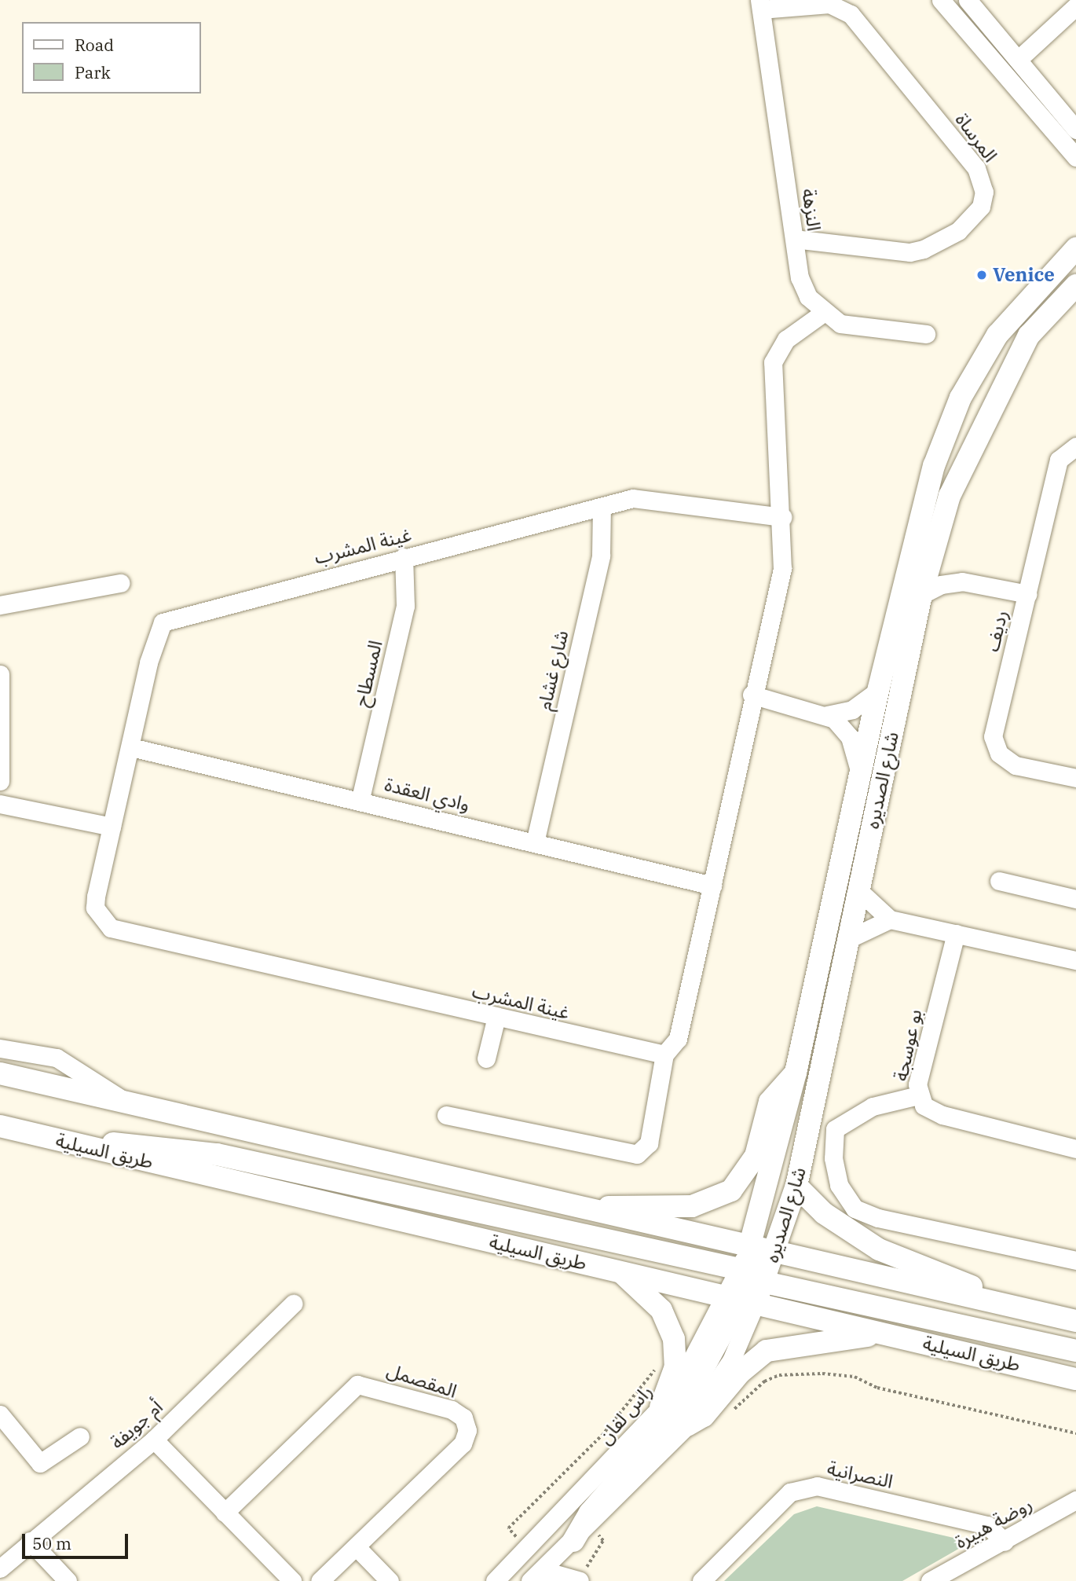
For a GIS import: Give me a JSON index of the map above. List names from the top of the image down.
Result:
{
  "streets": {
    "main road": ["شارع الصديره", "طريق السيلية"],
    "street": [
      "المرساة",
      "النزهة",
      "غينة المشرب",
      "رديف",
      "شارع غشام",
      "المسطاح",
      "وادي العقدة",
      "بو عوسجة",
      "المقصمل",
      "راس لفان",
      "أم جويفة",
      "النصرانية",
      "روضة هبيرة"
    ]
  },
  "crossings": [
    ["المرساة", "النزهة"],
    ["غينة المشرب", "شارع غشام"],
    ["غينة المشرب", "المسطاح"],
    ["غينة المشرب", "وادي العقدة"],
    ["شارع غشام", "وادي العقدة"],
    ["المسطاح", "وادي العقدة"],
    ["طريق السيلية", "راس لفان"],
    ["النصرانية", "روضة هبيرة"]
  ],
  "places": ["Venice"],
  "legend": ["Road", "Park"],
  "scale_bar": "50 m"
}
